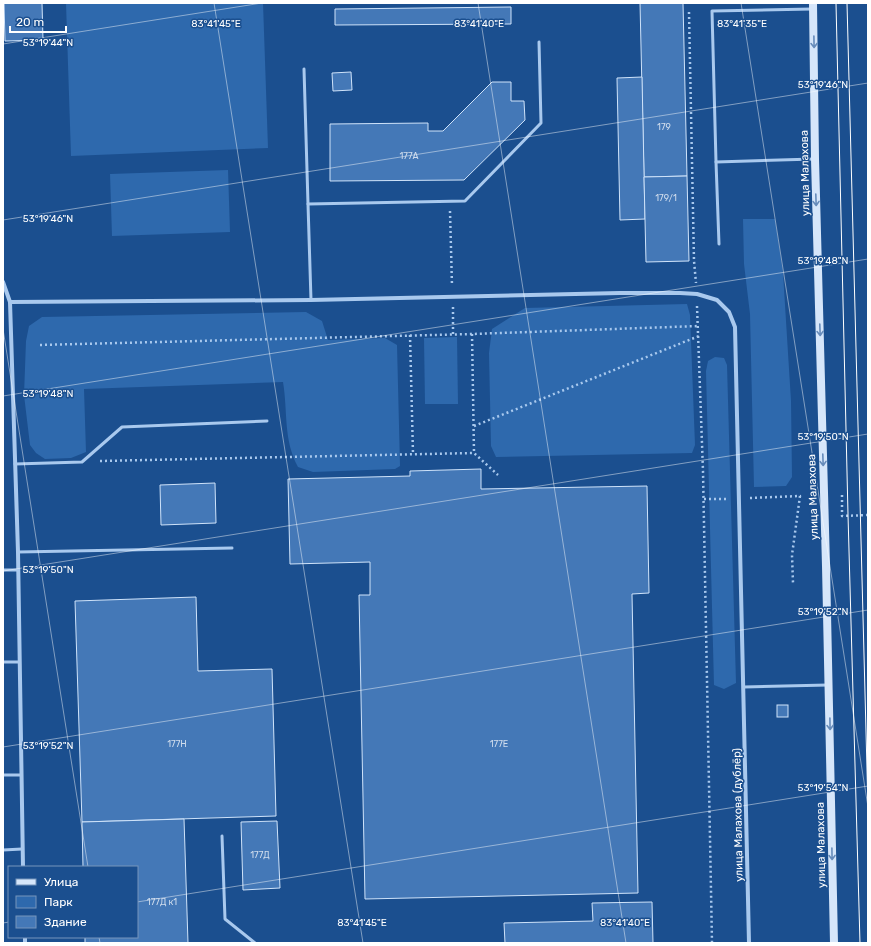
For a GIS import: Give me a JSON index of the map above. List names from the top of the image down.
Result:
{
  "streets": {
    "main road": ["улица Малахова"],
    "street": ["улица Малахова (дублёр)"]
  },
  "one_way": ["улица Малахова"],
  "house_numbers": [
    "179",
    "177А",
    "179/1",
    "177Н",
    "177Е",
    "177Д",
    "177Д к1"
  ],
  "legend": ["Улица", "Парк", "Здание"],
  "scale_bar": "20 m",
  "coordinates": [
    "83°41'45\"E",
    "83°41'40\"E",
    "83°41'35\"E",
    "53°19'44\"N",
    "53°19'46\"N",
    "53°19'48\"N",
    "53°19'50\"N",
    "53°19'52\"N",
    "53°19'54\"N"
  ]
}
